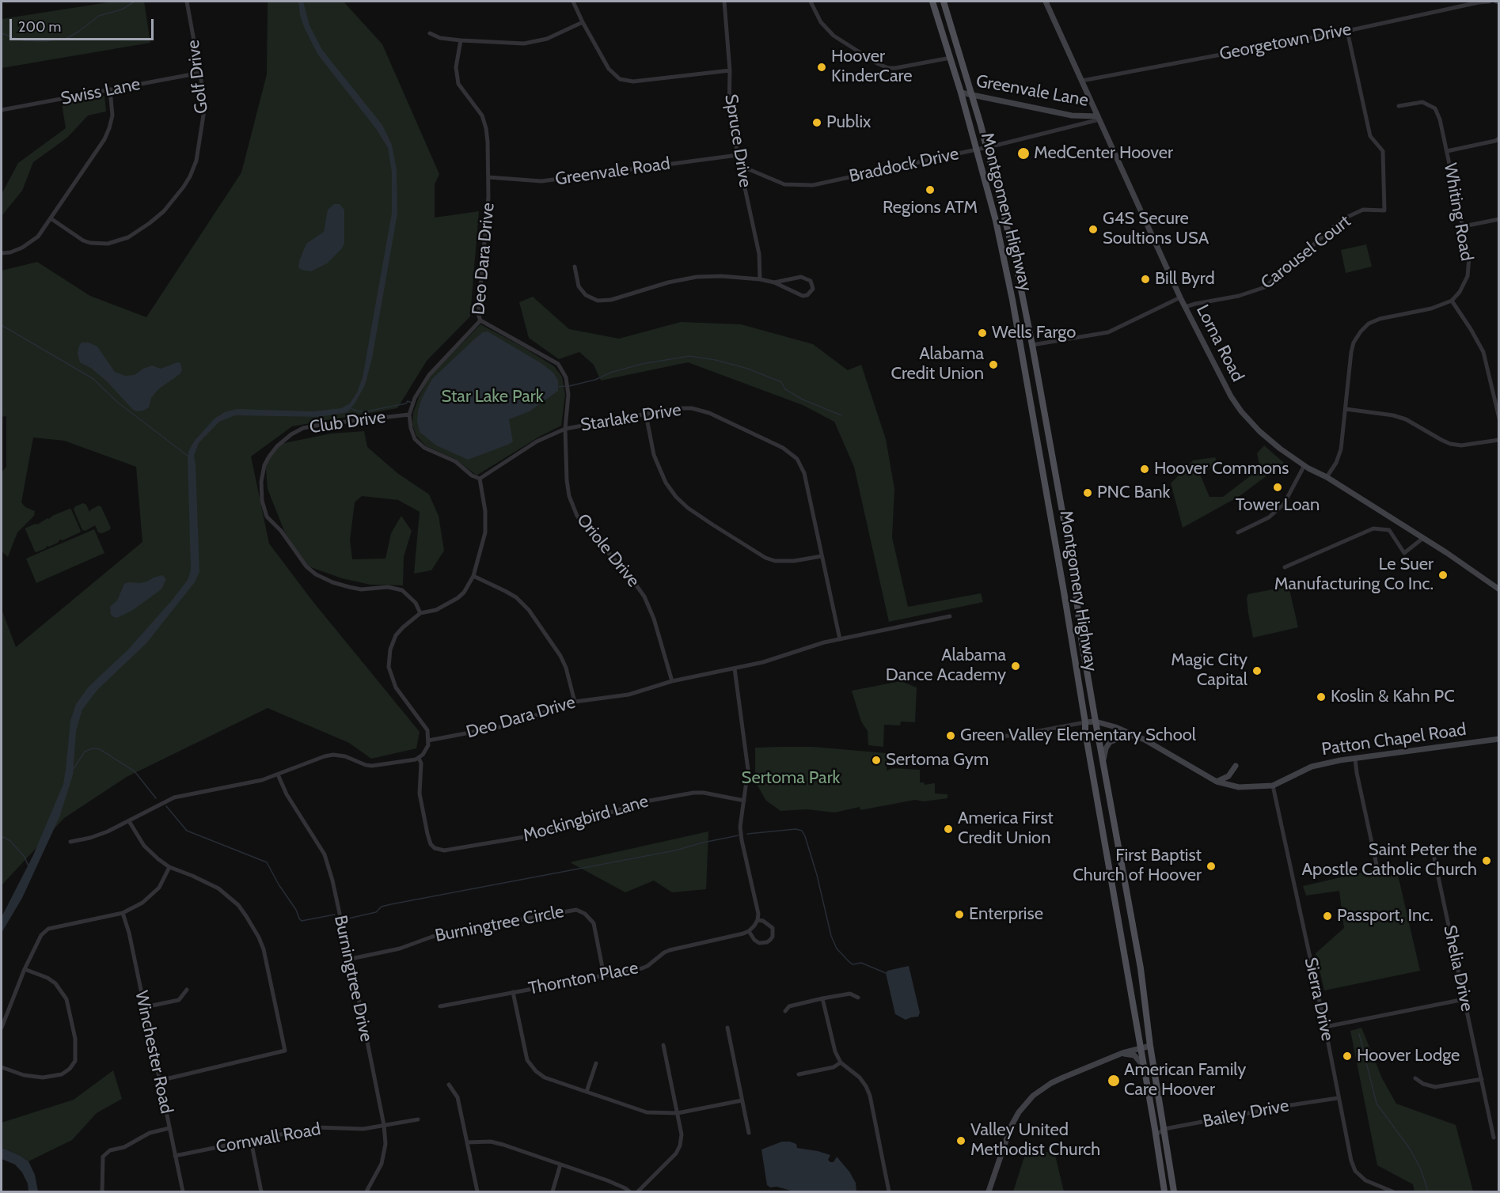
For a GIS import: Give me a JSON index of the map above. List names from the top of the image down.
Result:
{
  "streets": {
    "main road": ["Montgomery Highway"],
    "street": [
      "Georgetown Drive",
      "Golf Drive",
      "Greenvale Lane",
      "Swiss Lane",
      "Spruce Drive",
      "Braddock Drive",
      "Greenvale Road",
      "Whiting Road",
      "Carousel Court",
      "Deo Dara Drive",
      "Lorna Road",
      "Starlake Drive",
      "Club Drive",
      "Oriole Drive",
      "Patton Chapel Road",
      "Mockingbird Lane",
      "Burningtree Circle",
      "Shelia Drive",
      "Burningtree Drive",
      "Thornton Place",
      "Sierra Drive",
      "Winchester Road",
      "Bailey Drive",
      "Cornwall Road"
    ]
  },
  "crossings": [
    ["Georgetown Drive", "Carousel Court"],
    ["Georgetown Drive", "Lorna Road"],
    ["Golf Drive", "Swiss Lane"],
    ["Greenvale Lane", "Braddock Drive"],
    ["Greenvale Lane", "Montgomery Highway"],
    ["Greenvale Lane", "Lorna Road"],
    ["Spruce Drive", "Braddock Drive"],
    ["Spruce Drive", "Greenvale Road"],
    ["Braddock Drive", "Montgomery Highway"],
    ["Greenvale Road", "Deo Dara Drive"],
    ["Montgomery Highway", "Patton Chapel Road"],
    ["Montgomery Highway", "Bailey Drive"],
    ["Carousel Court", "Lorna Road"],
    ["Deo Dara Drive", "Starlake Drive"],
    ["Deo Dara Drive", "Club Drive"],
    ["Deo Dara Drive", "Oriole Drive"],
    ["Starlake Drive", "Club Drive"],
    ["Starlake Drive", "Oriole Drive"],
    ["Club Drive", "Oriole Drive"],
    ["Patton Chapel Road", "Sierra Drive"],
    ["Burningtree Circle", "Burningtree Drive"],
    ["Burningtree Circle", "Thornton Place"],
    ["Burningtree Drive", "Cornwall Road"],
    ["Sierra Drive", "Bailey Drive"],
    ["Winchester Road", "Cornwall Road"]
  ],
  "parks": ["Star Lake Park", "Sertoma Park"],
  "places": [
    "Hoover KinderCare",
    "Publix",
    "MedCenter Hoover",
    "Regions ATM",
    "G4S Secure Soultions USA",
    "Bill Byrd",
    "Wells Fargo",
    "Alabama Credit Union",
    "Hoover Commons",
    "Tower Loan",
    "PNC Bank",
    "Le Suer Manufacturing Co Inc.",
    "Alabama Dance Academy",
    "Magic City Capital",
    "Koslin & Kahn PC",
    "Green Valley Elementary School",
    "Sertoma Gym",
    "America First Credit Union",
    "Saint Peter the Apostle Catholic Church",
    "First Baptist Church of Hoover",
    "Enterprise",
    "Passport, Inc.",
    "Hoover Lodge",
    "American Family Care Hoover",
    "Valley United Methodist Church"
  ],
  "scale_bar": "200 m"
}
